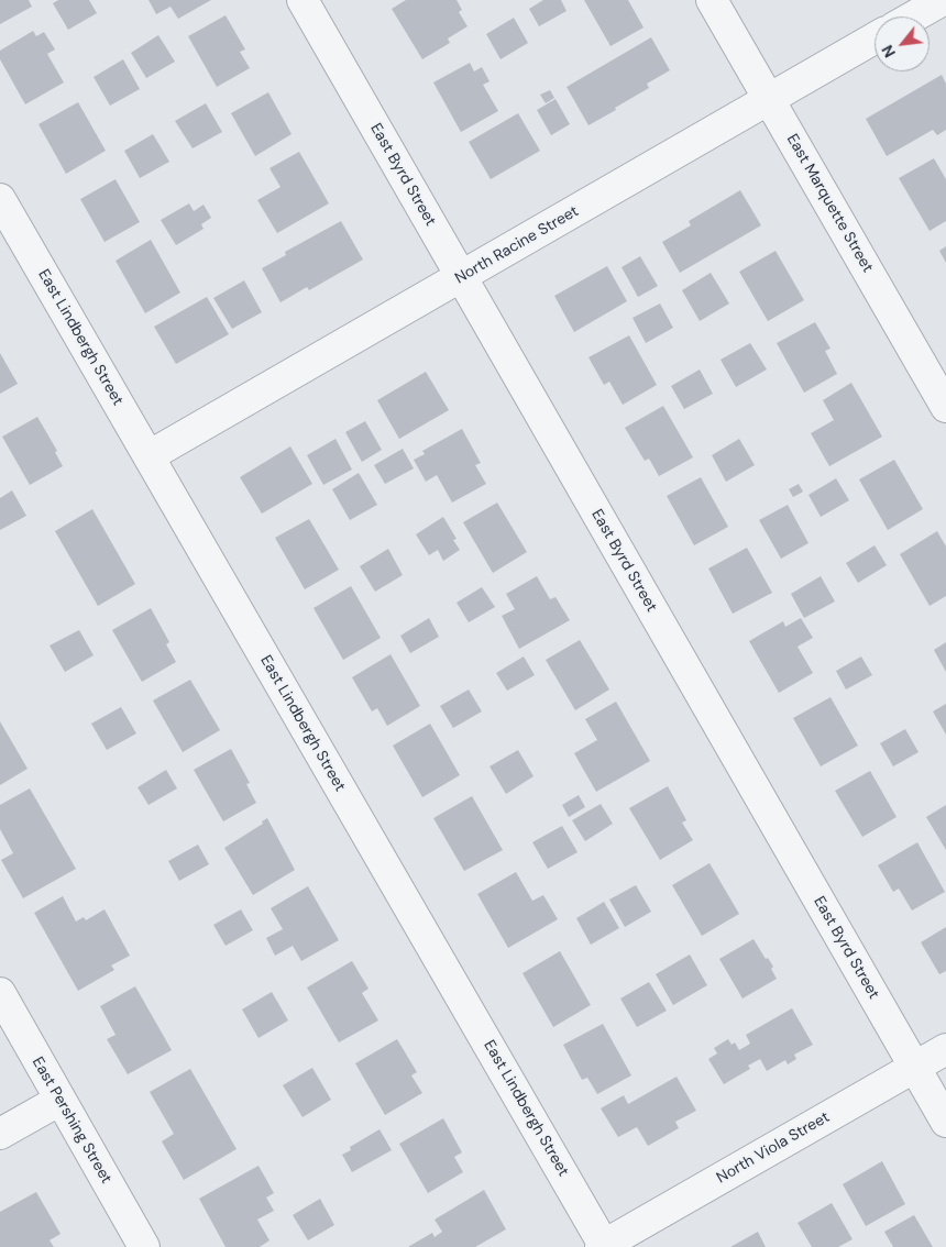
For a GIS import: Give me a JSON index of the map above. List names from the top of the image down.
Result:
{
  "streets": {
    "street": [
      "East Byrd Street",
      "East Marquette Street",
      "North Racine Street",
      "East Lindbergh Street",
      "East Pershing Street",
      "North Viola Street"
    ]
  },
  "crossings": [
    ["East Byrd Street", "North Racine Street"],
    ["East Byrd Street", "North Viola Street"],
    ["East Marquette Street", "North Racine Street"],
    ["North Racine Street", "East Lindbergh Street"],
    ["East Lindbergh Street", "North Viola Street"]
  ],
  "north": "bottom left"
}
